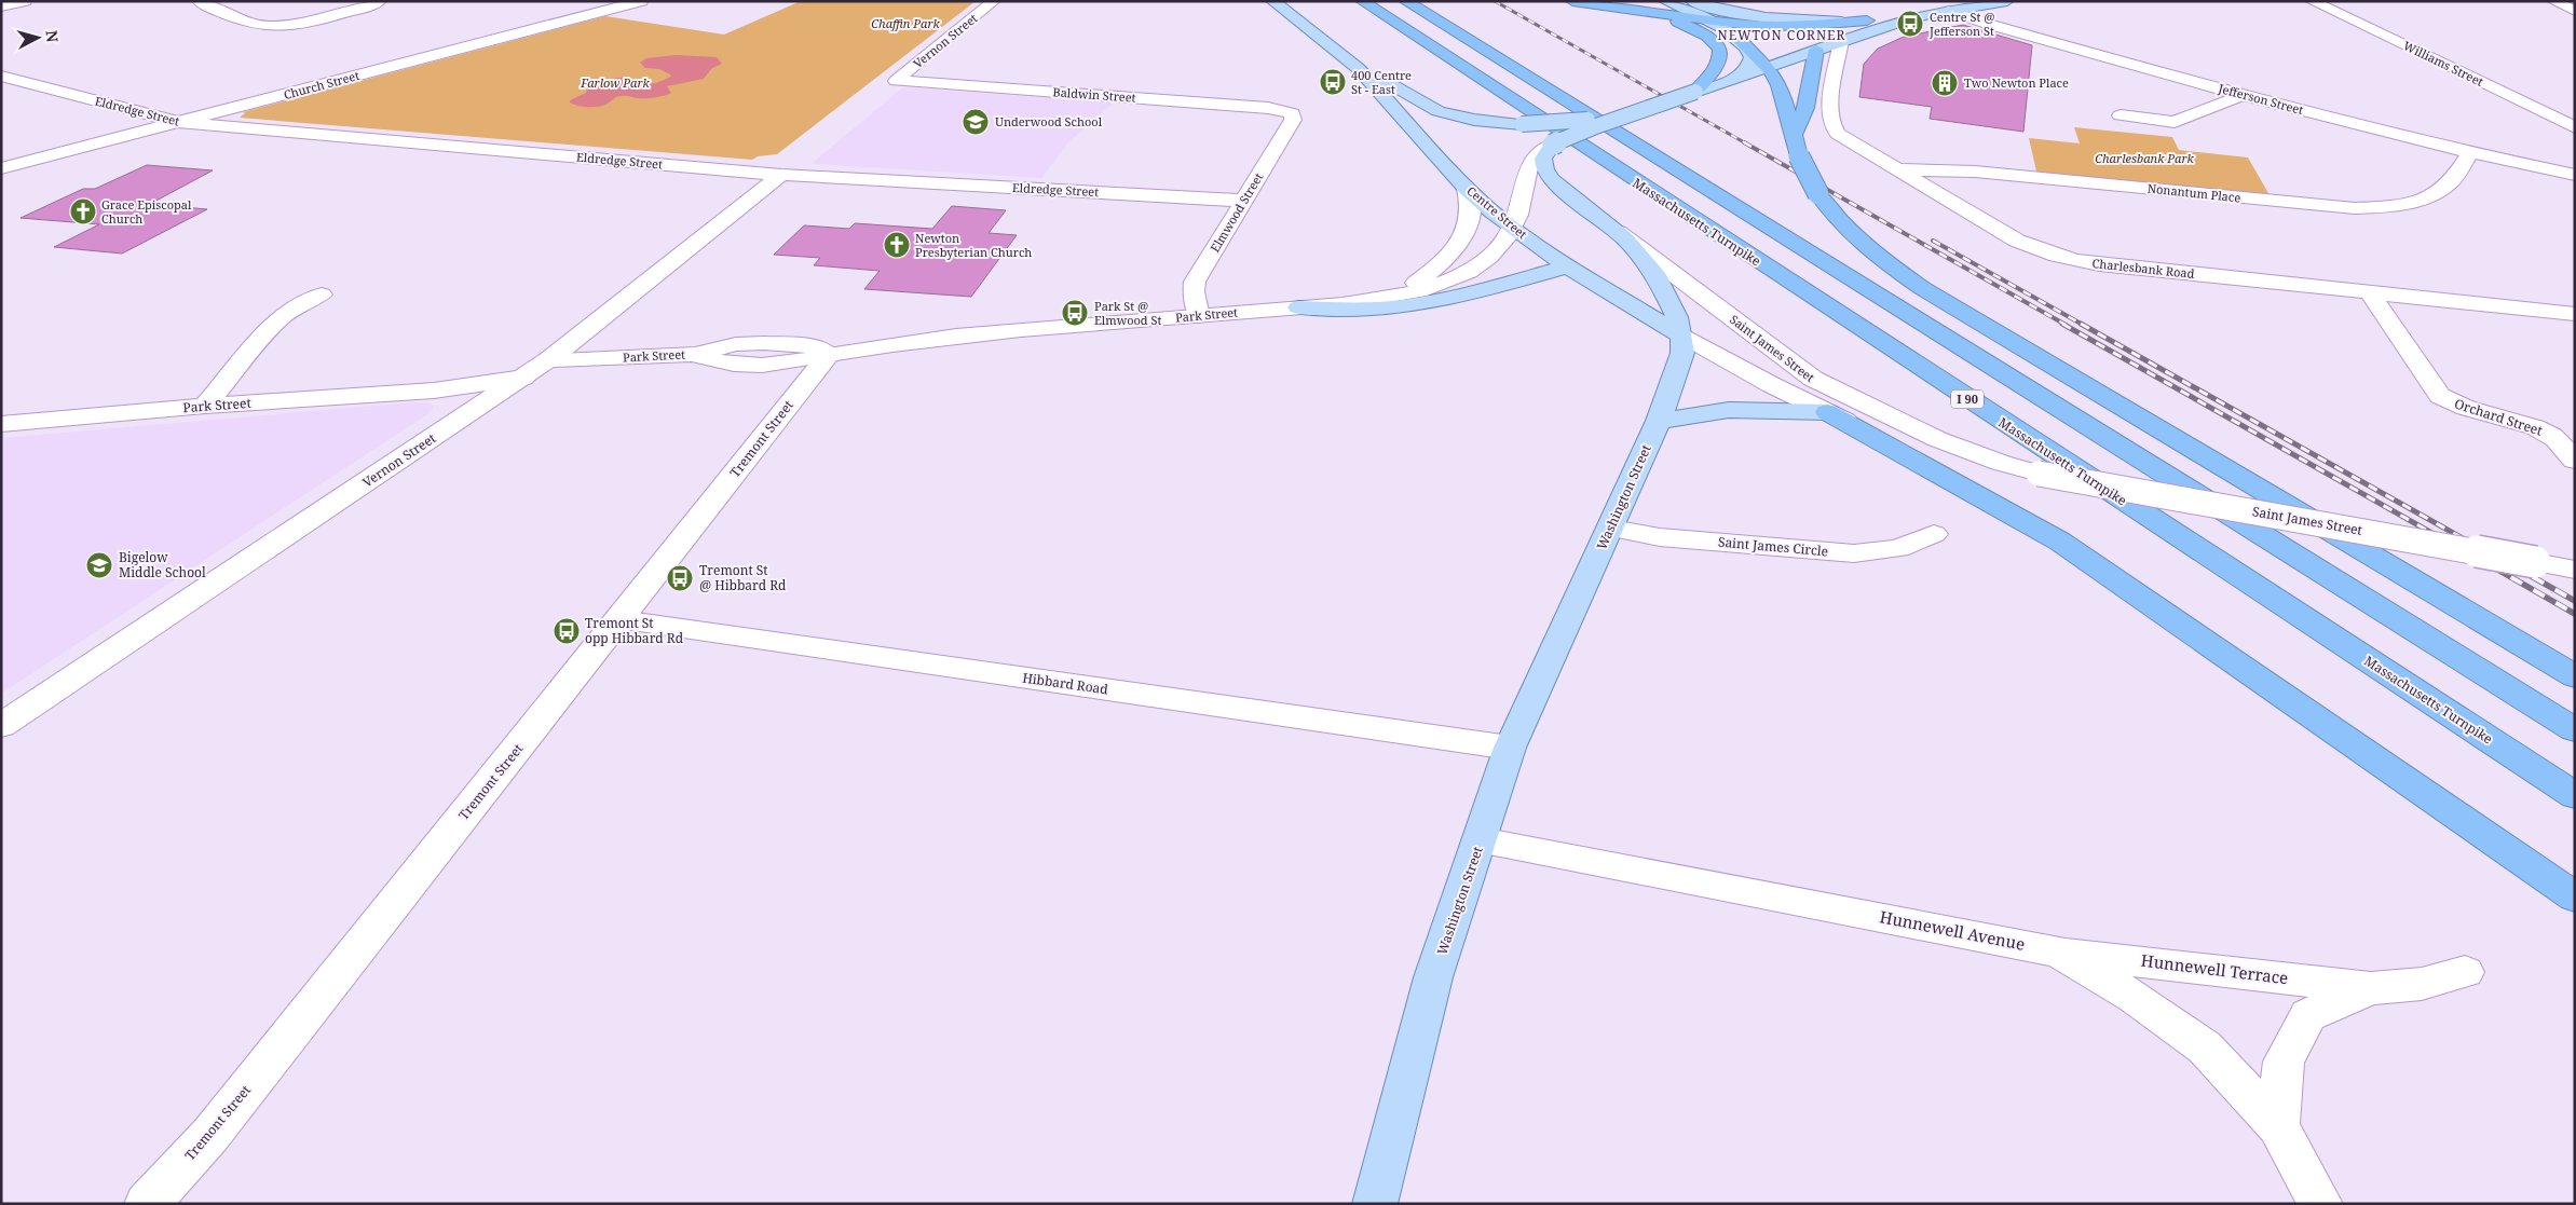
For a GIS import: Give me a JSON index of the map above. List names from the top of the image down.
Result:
{
  "streets": {
    "highway": ["Massachusetts Turnpike", "I 90"],
    "main road": ["Centre Street", "Washington Street"],
    "street": [
      "Vernon Street",
      "Williams Street",
      "Church Street",
      "Baldwin Street",
      "Jefferson Street",
      "Eldredge Street",
      "Nonantum Place",
      "Elmwood Street",
      "Charlesbank Road",
      "Park Street",
      "Saint James Street",
      "Orchard Street",
      "Tremont Street",
      "Saint James Circle",
      "Hibbard Road",
      "Hunnewell Avenue",
      "Hunnewell Terrace"
    ]
  },
  "crossings": [
    ["Vernon Street", "Baldwin Street"],
    ["Vernon Street", "Eldredge Street"],
    ["Vernon Street", "Park Street"],
    ["Church Street", "Eldredge Street"],
    ["Baldwin Street", "Elmwood Street"],
    ["Jefferson Street", "Nonantum Place"],
    ["Eldredge Street", "Elmwood Street"],
    ["Nonantum Place", "Charlesbank Road"],
    ["Elmwood Street", "Park Street"],
    ["Centre Street", "Park Street"],
    ["Centre Street", "Saint James Street"],
    ["Centre Street", "Washington Street"],
    ["Charlesbank Road", "Orchard Street"],
    ["Park Street", "Tremont Street"],
    ["Park Street", "Washington Street"],
    ["Saint James Street", "Washington Street"],
    ["Tremont Street", "Hibbard Road"],
    ["Washington Street", "Saint James Circle"],
    ["Washington Street", "Hibbard Road"],
    ["Washington Street", "Hunnewell Avenue"],
    ["Hunnewell Avenue", "Hunnewell Terrace"]
  ],
  "districts": ["NEWTON CORNER"],
  "parks": ["Chaffin Park", "Farlow Park", "Charlesbank Park"],
  "places": {
    "bus stop": [
      "Centre St @ Jefferson St",
      "400 Centre St - East",
      "Park St @ Elmwood St",
      "Tremont St @ Hibbard Rd",
      "Tremont St opp Hibbard Rd"
    ],
    "building": ["Two Newton Place"],
    "school or university": ["Underwood School", "Bigelow Middle School"],
    "church": ["Grace Episcopal Church", "Newton Presbyterian Church"]
  },
  "north": "right"
}
